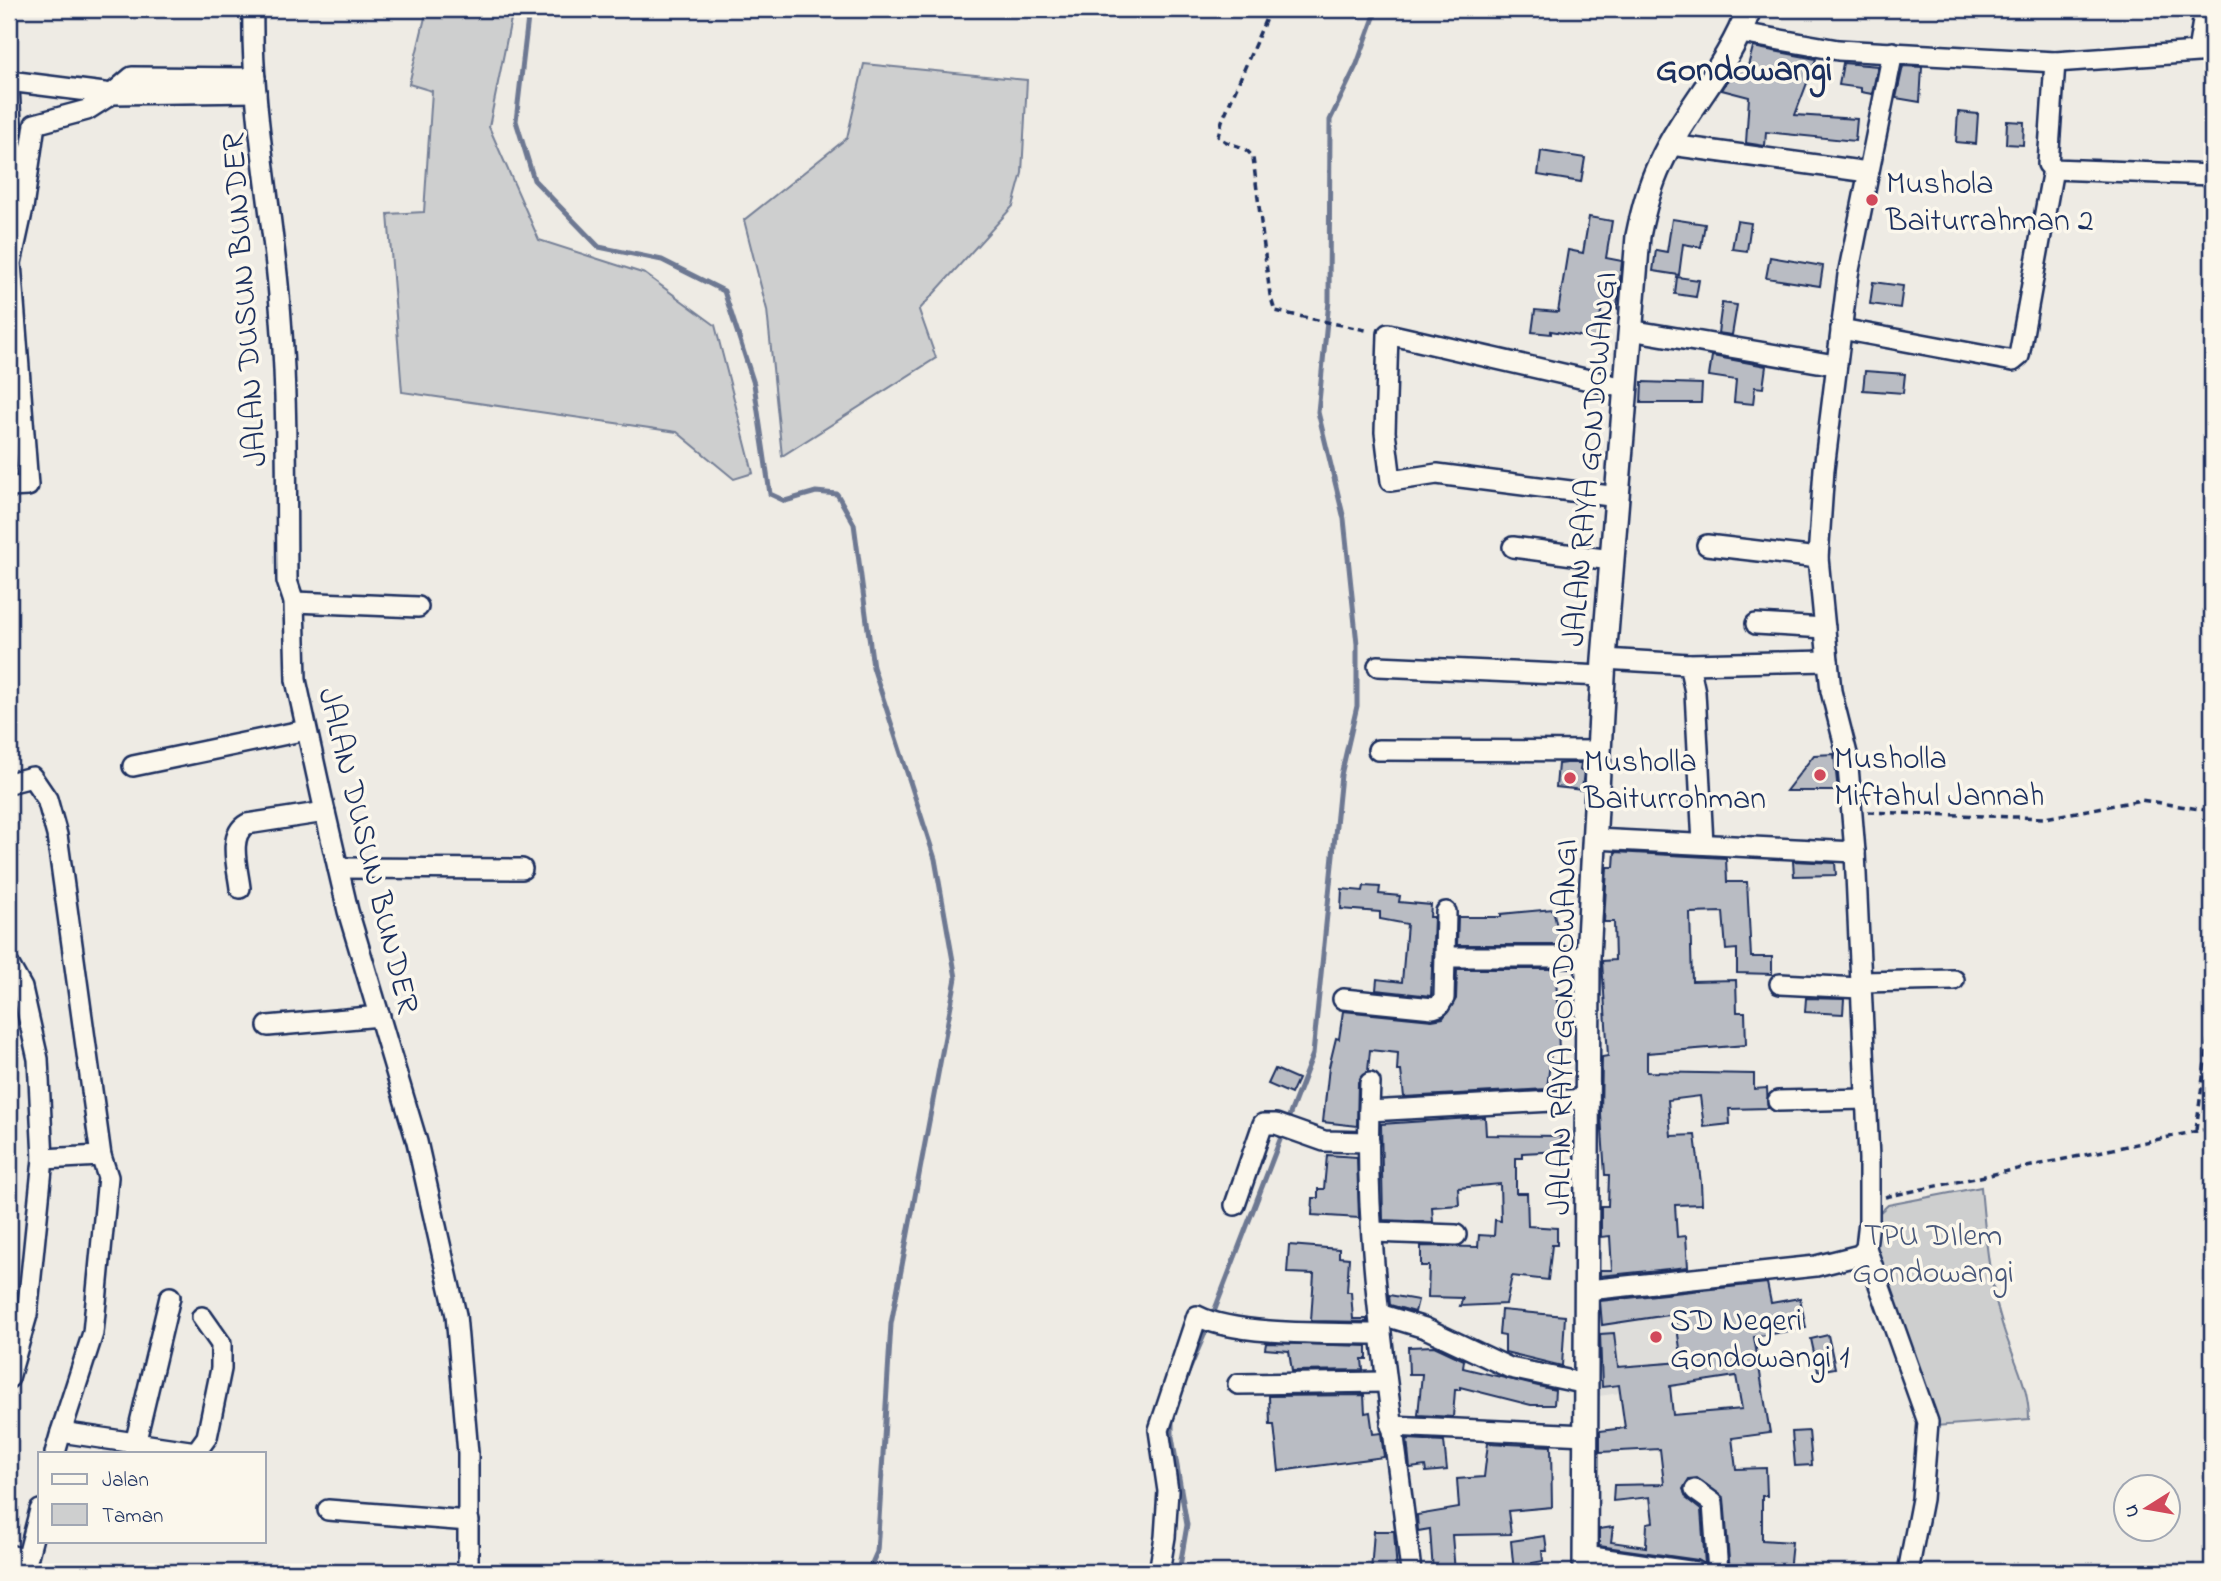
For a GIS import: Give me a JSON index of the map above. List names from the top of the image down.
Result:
{
  "streets": {
    "street": ["JALAN DUSUN BUNDER", "JALAN RAYA GONDOWANGI"]
  },
  "districts": ["Gondowangi"],
  "parks": ["TPU DIlem Gondowangi"],
  "places": [
    "Mushola Baiturrahman 2",
    "Musholla Miftahul Jannah",
    "Musholla Baiturrohman",
    "SD Negeri Gondowangi 1"
  ],
  "legend": ["Jalan", "Taman"],
  "north": "left"
}
